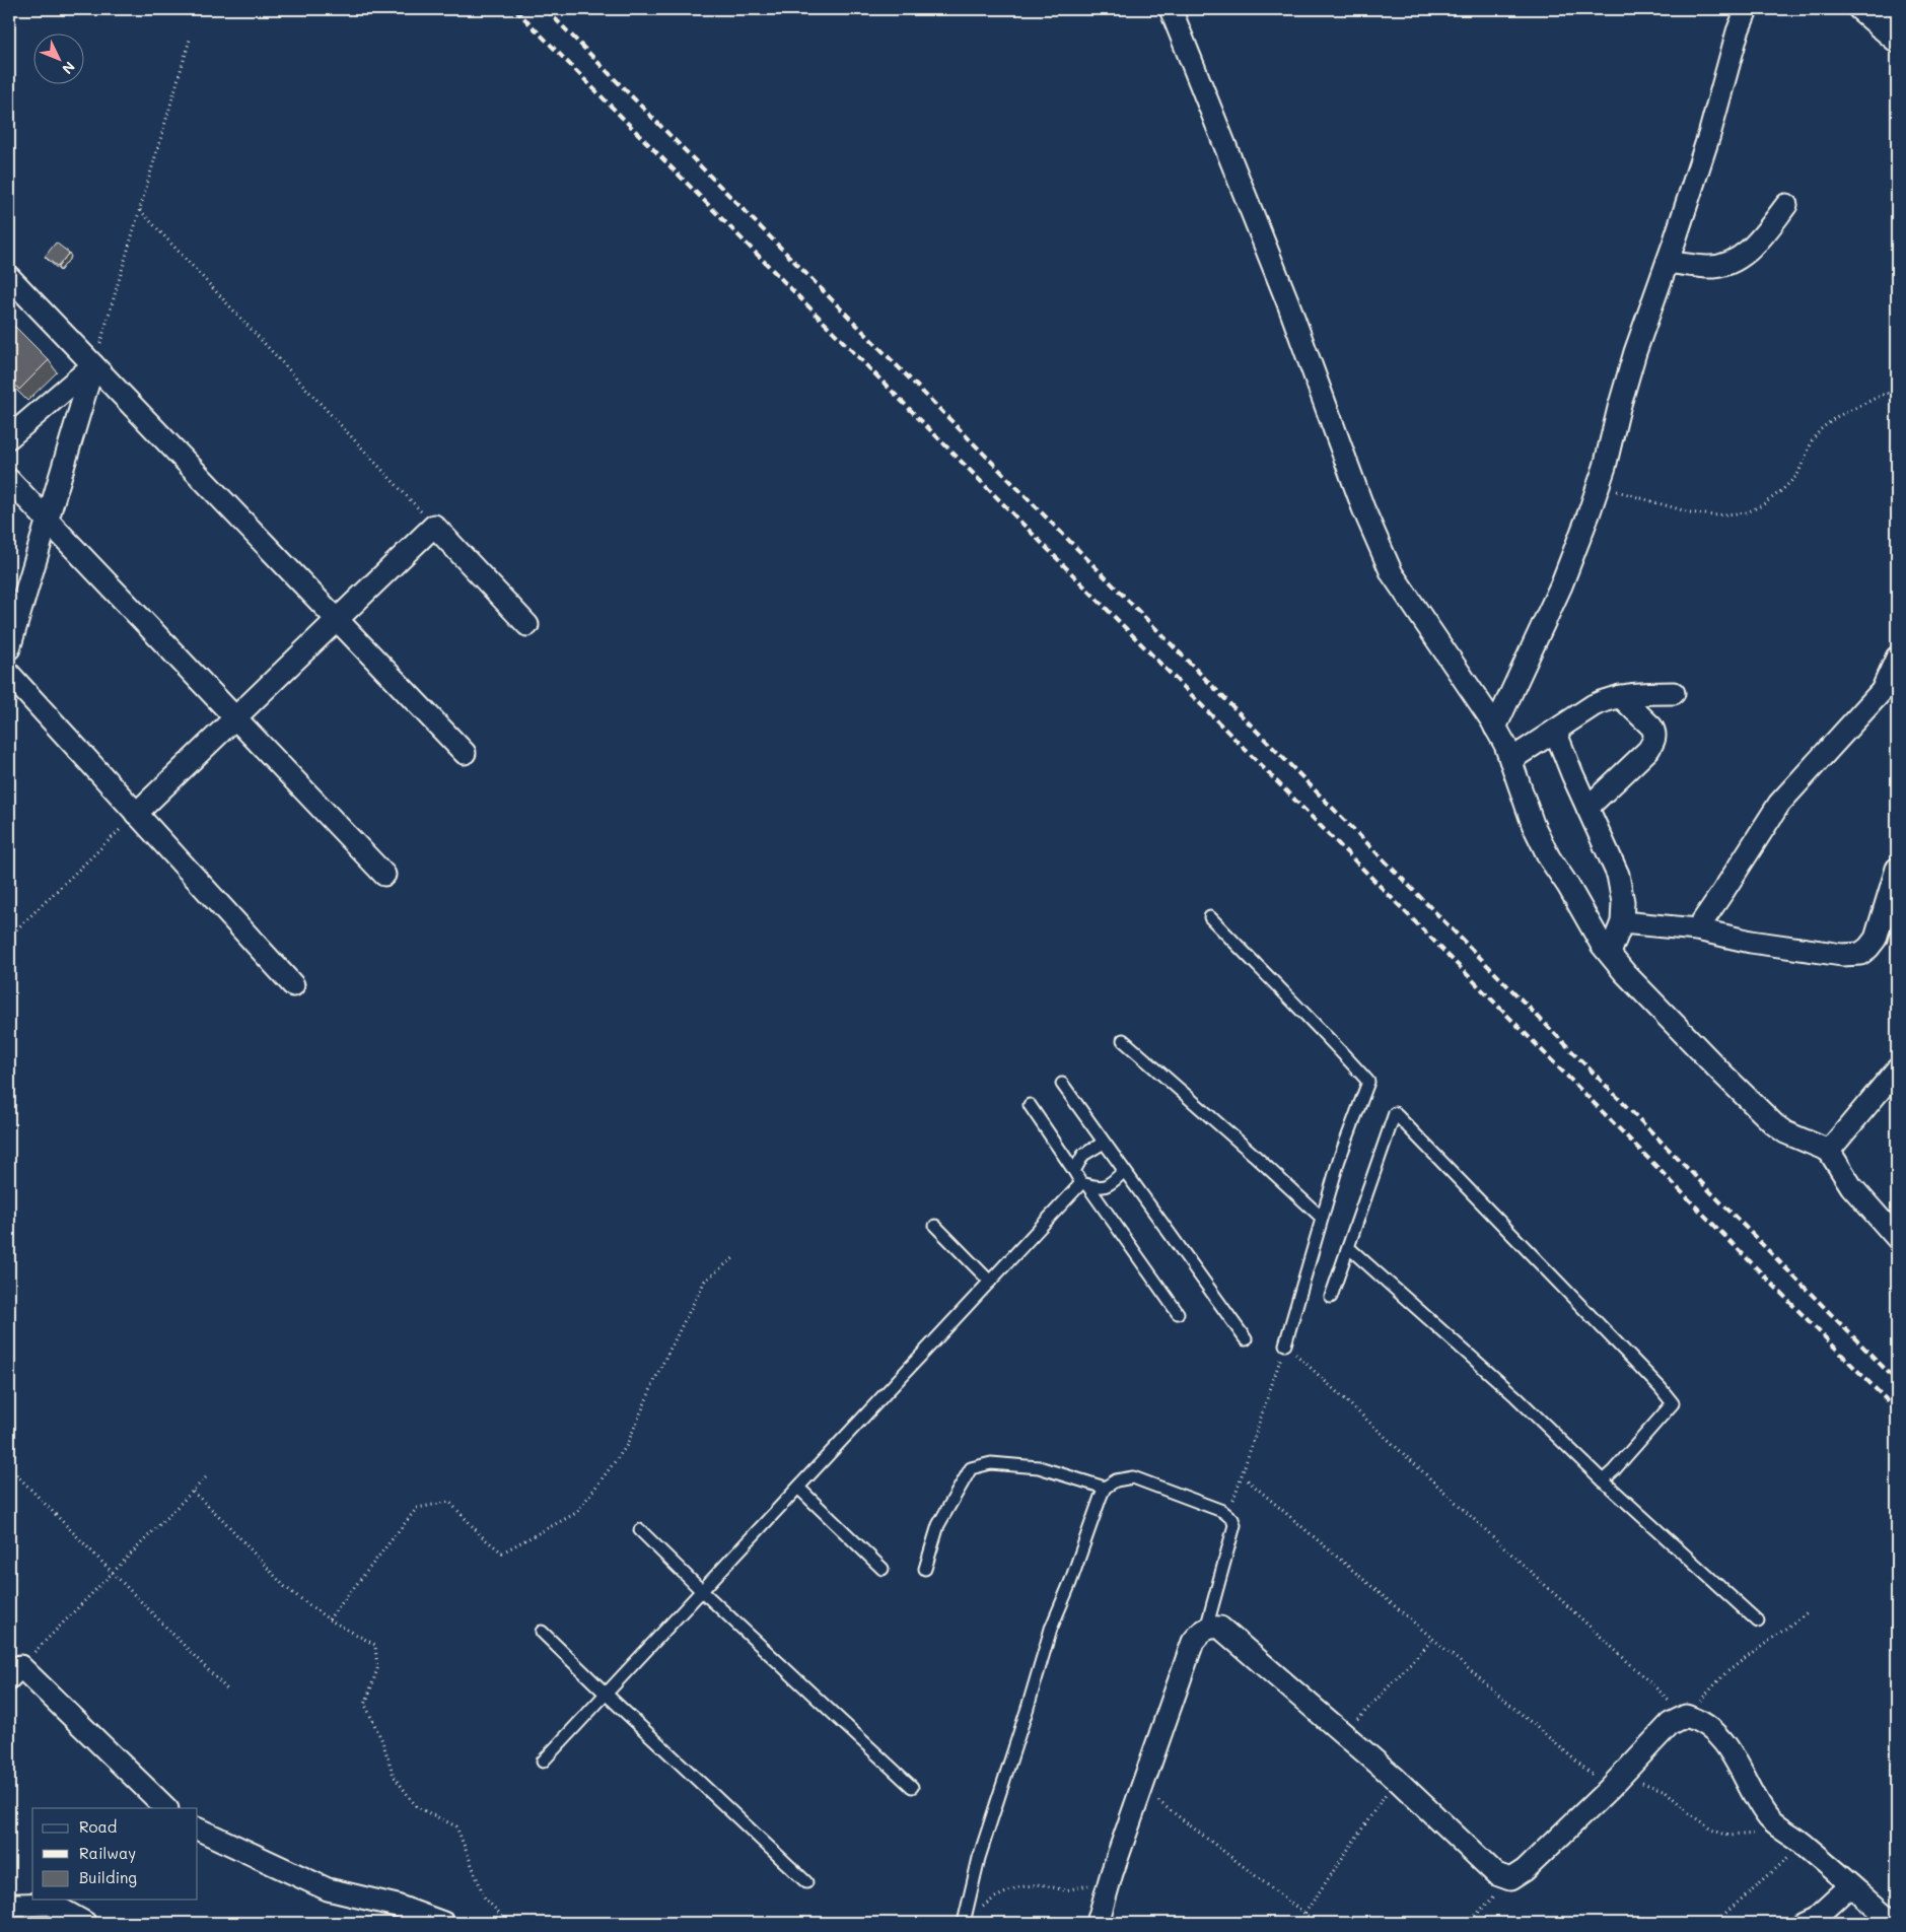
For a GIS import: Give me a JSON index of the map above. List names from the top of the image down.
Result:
{
  "legend": ["Road", "Railway", "Building"],
  "north": "bottom right"
}
